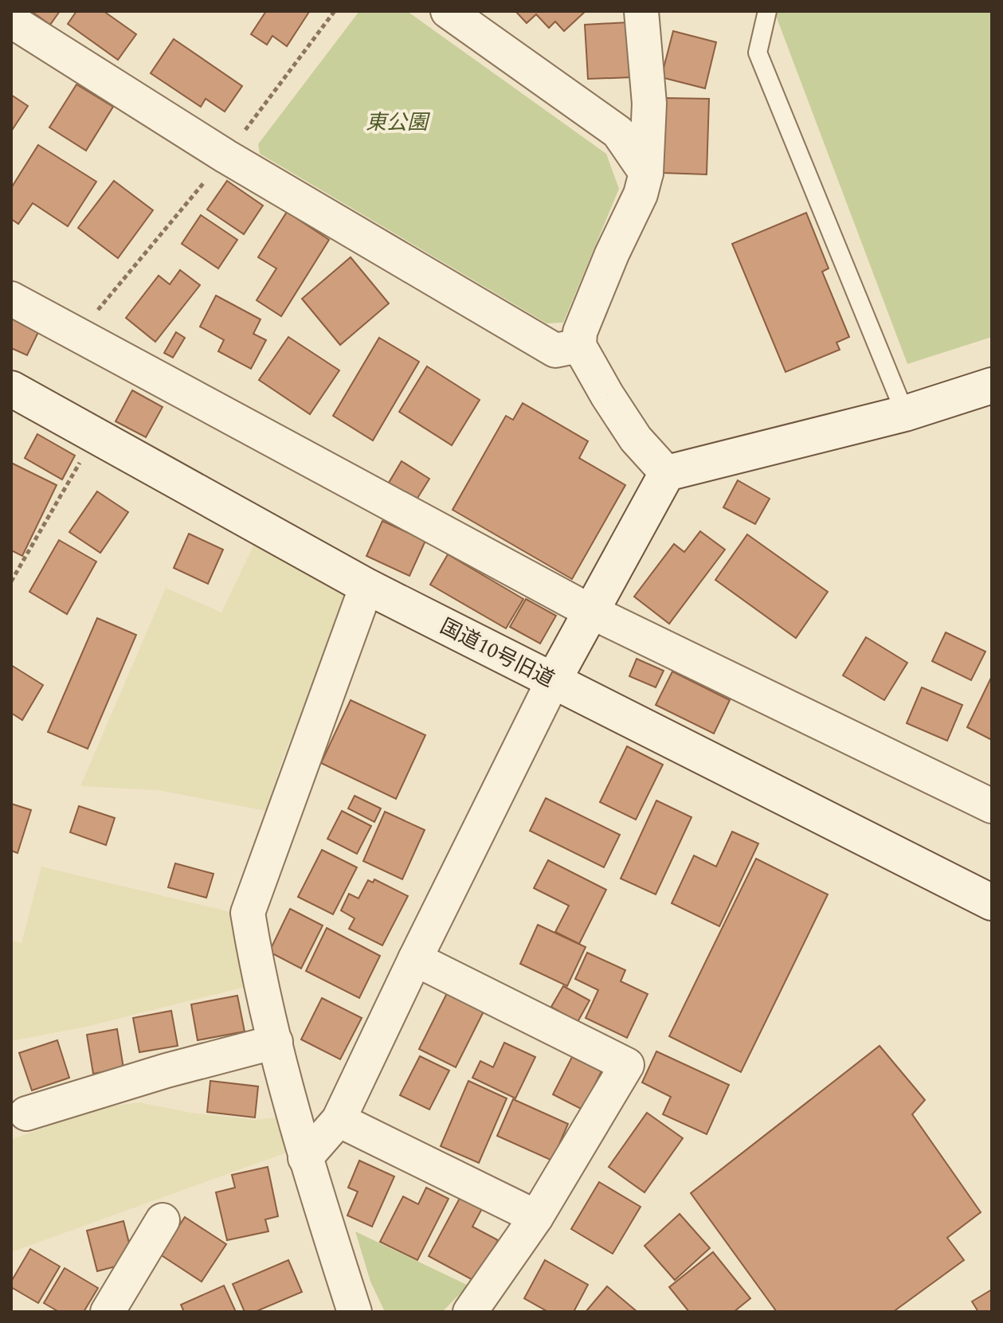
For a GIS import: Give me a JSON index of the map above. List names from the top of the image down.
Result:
{
  "streets": {
    "street": ["国道10号旧道"]
  },
  "parks": ["東公園"]
}
